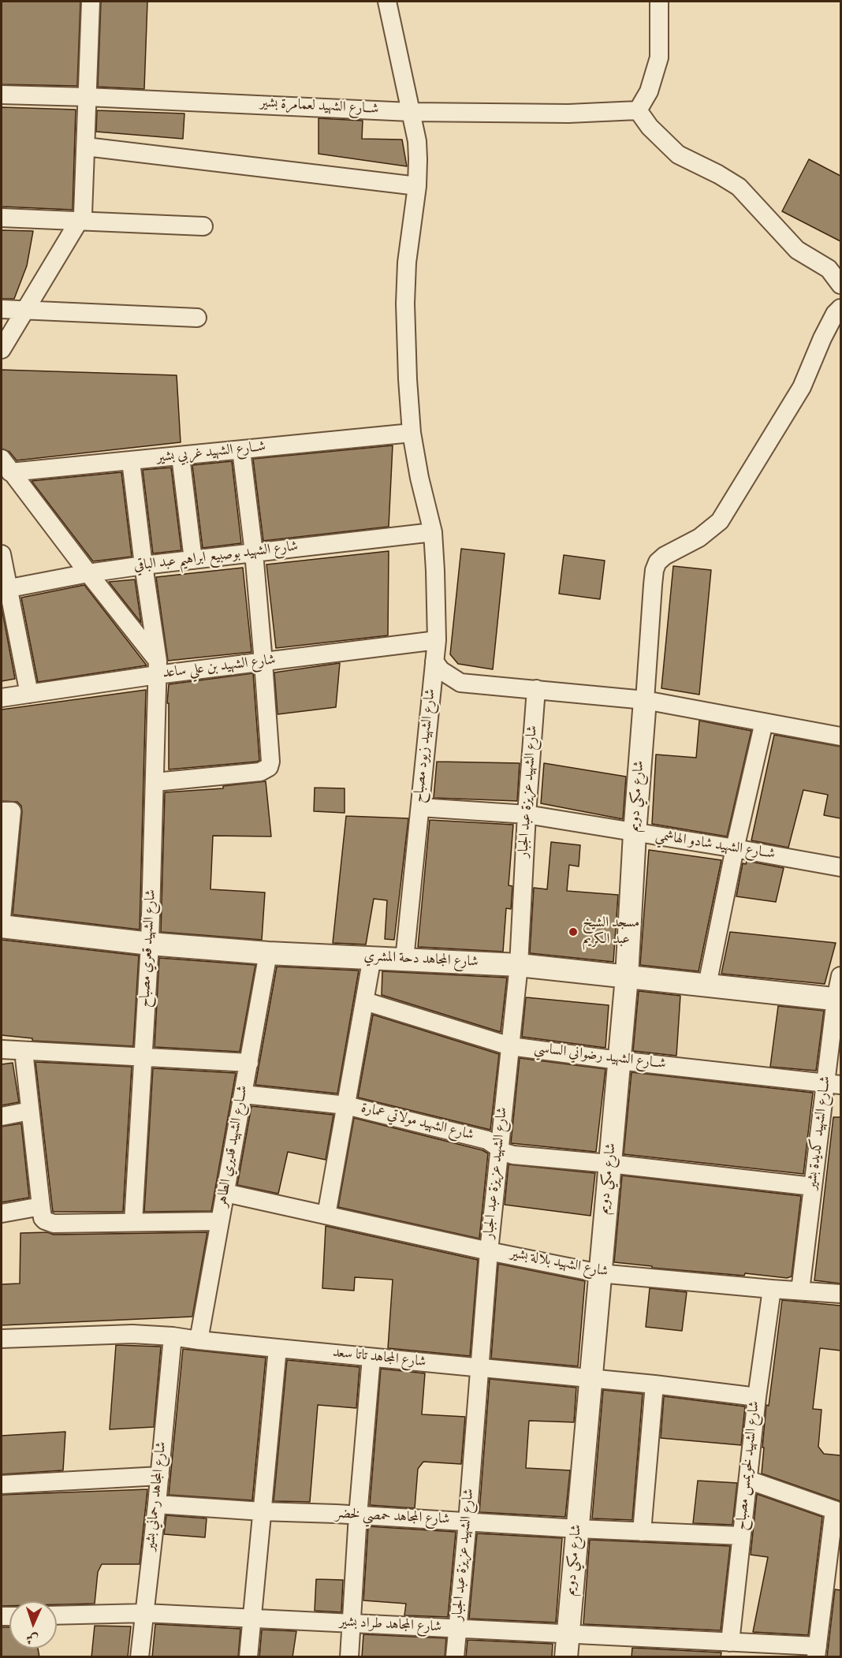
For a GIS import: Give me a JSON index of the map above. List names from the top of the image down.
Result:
{
  "streets": {
    "street": [
      "شــارع الشهيد لعمامرة بشير",
      "شــارع الشهيد غربي بشير",
      "شارع الشهيد بوصبيع ابراهيم عبد الباقي",
      "شارع الشهيد بن علي ساعد",
      "شارع الشهيد زيود مصباح",
      "شارع الشهيد عزيزة عبد الجبار",
      "شارع مكي دويم",
      "شــارع الشهيد شادو الهاشمي",
      "شارع الشهيد قعري مصباح",
      "شارع المجاهد دحة المشري",
      "شــارع الشهيد رضواني الساسي",
      "شارع الشهيد مولاتي عمارة",
      "شــارع الشهيد كديدة بشير",
      "شــارع الشهيد قديري الطاهر",
      "شارع الشهيد بلالة بشير",
      "شارع المجاهد تاتا سعد",
      "شارع الشهيد لخويمس مصباح",
      "شارع المجاهد رحماني بشير",
      "شارع المجاهد حمصي لخضر",
      "شارع المجاهد طراد بشير"
    ]
  },
  "crossings": [
    ["شــارع الشهيد لعمامرة بشير", "شارع الشهيد زيود مصباح"],
    ["شــارع الشهيد غربي بشير", "شارع الشهيد زيود مصباح"],
    ["شــارع الشهيد غربي بشير", "شارع الشهيد قعري مصباح"],
    ["شارع الشهيد بوصبيع ابراهيم عبد الباقي", "شارع الشهيد زيود مصباح"],
    ["شارع الشهيد بوصبيع ابراهيم عبد الباقي", "شارع الشهيد قعري مصباح"],
    ["شارع الشهيد بن علي ساعد", "شارع الشهيد زيود مصباح"],
    ["شارع الشهيد بن علي ساعد", "شارع الشهيد قعري مصباح"],
    ["شارع الشهيد زيود مصباح", "شــارع الشهيد شادو الهاشمي"],
    ["شارع الشهيد زيود مصباح", "شارع المجاهد دحة المشري"],
    ["شارع الشهيد عزيزة عبد الجبار", "شــارع الشهيد شادو الهاشمي"],
    ["شارع الشهيد عزيزة عبد الجبار", "شارع المجاهد دحة المشري"],
    ["شارع الشهيد عزيزة عبد الجبار", "شــارع الشهيد رضواني الساسي"],
    ["شارع الشهيد عزيزة عبد الجبار", "شارع الشهيد مولاتي عمارة"],
    ["شارع الشهيد عزيزة عبد الجبار", "شارع الشهيد بلالة بشير"],
    ["شارع الشهيد عزيزة عبد الجبار", "شارع المجاهد تاتا سعد"],
    ["شارع الشهيد عزيزة عبد الجبار", "شارع المجاهد حمصي لخضر"],
    ["شارع الشهيد عزيزة عبد الجبار", "شارع المجاهد طراد بشير"],
    ["شارع مكي دويم", "شــارع الشهيد شادو الهاشمي"],
    ["شارع مكي دويم", "شارع المجاهد دحة المشري"],
    ["شارع مكي دويم", "شــارع الشهيد رضواني الساسي"],
    ["شارع مكي دويم", "شارع الشهيد مولاتي عمارة"],
    ["شارع مكي دويم", "شارع الشهيد بلالة بشير"],
    ["شارع مكي دويم", "شارع المجاهد تاتا سعد"],
    ["شارع مكي دويم", "شارع المجاهد حمصي لخضر"],
    ["شارع مكي دويم", "شارع المجاهد طراد بشير"],
    ["شارع الشهيد قعري مصباح", "شارع المجاهد دحة المشري"],
    ["شارع المجاهد دحة المشري", "شــارع الشهيد كديدة بشير"],
    ["شارع المجاهد دحة المشري", "شــارع الشهيد قديري الطاهر"],
    ["شــارع الشهيد رضواني الساسي", "شــارع الشهيد كديدة بشير"],
    ["شارع الشهيد مولاتي عمارة", "شــارع الشهيد كديدة بشير"],
    ["شارع الشهيد مولاتي عمارة", "شــارع الشهيد قديري الطاهر"],
    ["شــارع الشهيد كديدة بشير", "شارع الشهيد بلالة بشير"],
    ["شــارع الشهيد قديري الطاهر", "شارع الشهيد بلالة بشير"],
    ["شــارع الشهيد قديري الطاهر", "شارع المجاهد تاتا سعد"],
    ["شارع الشهيد بلالة بشير", "شارع الشهيد لخويمس مصباح"],
    ["شارع المجاهد تاتا سعد", "شارع الشهيد لخويمس مصباح"],
    ["شارع المجاهد تاتا سعد", "شارع المجاهد رحماني بشير"],
    ["شارع الشهيد لخويمس مصباح", "شارع المجاهد حمصي لخضر"],
    ["شارع الشهيد لخويمس مصباح", "شارع المجاهد طراد بشير"],
    ["شارع المجاهد رحماني بشير", "شارع المجاهد حمصي لخضر"],
    ["شارع المجاهد رحماني بشير", "شارع المجاهد طراد بشير"]
  ],
  "places": ["مسجد الشيخ عبد الكريم"],
  "north": "bottom"
}
